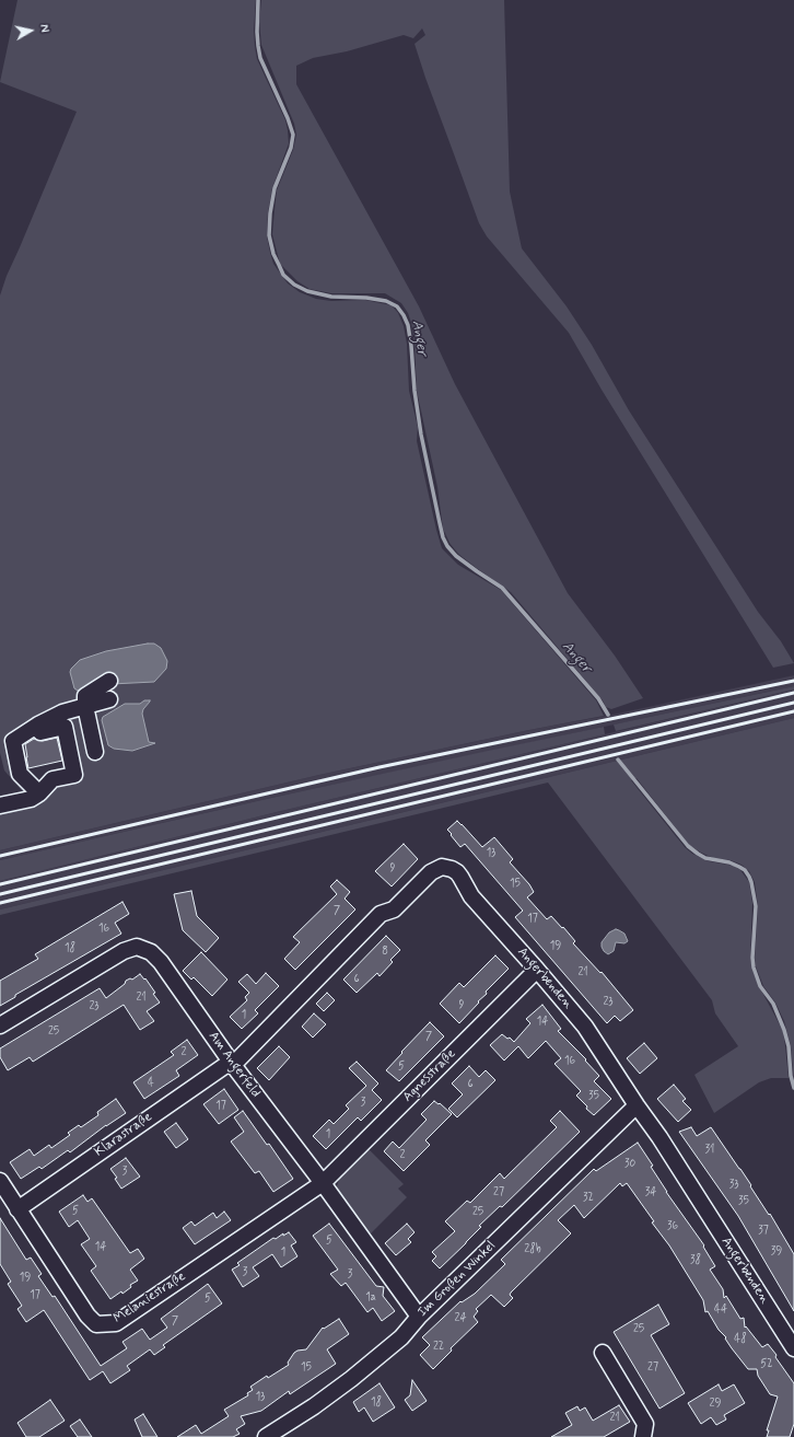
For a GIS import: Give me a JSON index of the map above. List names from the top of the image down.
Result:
{
  "streets": {
    "street": [
      "Angerbenden",
      "Am Angerfeld",
      "Agnesstraße",
      "Klarastraße",
      "Im Großen Winkel",
      "Melaniestraße"
    ]
  },
  "crossings": [
    ["Angerbenden", "Am Angerfeld"],
    ["Angerbenden", "Agnesstraße"],
    ["Angerbenden", "Klarastraße"],
    ["Angerbenden", "Im Großen Winkel"],
    ["Am Angerfeld", "Agnesstraße"],
    ["Am Angerfeld", "Klarastraße"],
    ["Am Angerfeld", "Im Großen Winkel"],
    ["Am Angerfeld", "Melaniestraße"],
    ["Agnesstraße", "Melaniestraße"],
    ["Klarastraße", "Melaniestraße"]
  ],
  "water": ["Anger"],
  "house_numbers": [
    "13",
    "9",
    "15",
    "7",
    "17",
    "16",
    "19",
    "18",
    "8",
    "21",
    "6",
    "21",
    "23",
    "9",
    "23",
    "1",
    "14",
    "25",
    "7",
    "2",
    "16",
    "5",
    "4",
    "6",
    "35",
    "3",
    "17",
    "1",
    "31",
    "2",
    "30",
    "3",
    "33",
    "27",
    "34",
    "32",
    "35",
    "5",
    "25",
    "36",
    "37",
    "5",
    "14",
    "28b",
    "39",
    "1",
    "38",
    "3",
    "3",
    "19",
    "17",
    "1a",
    "5",
    "44",
    "24",
    "7",
    "25",
    "48",
    "22",
    "52",
    "15",
    "27",
    "13",
    "18",
    "29",
    "21"
  ],
  "north": "right"
}
